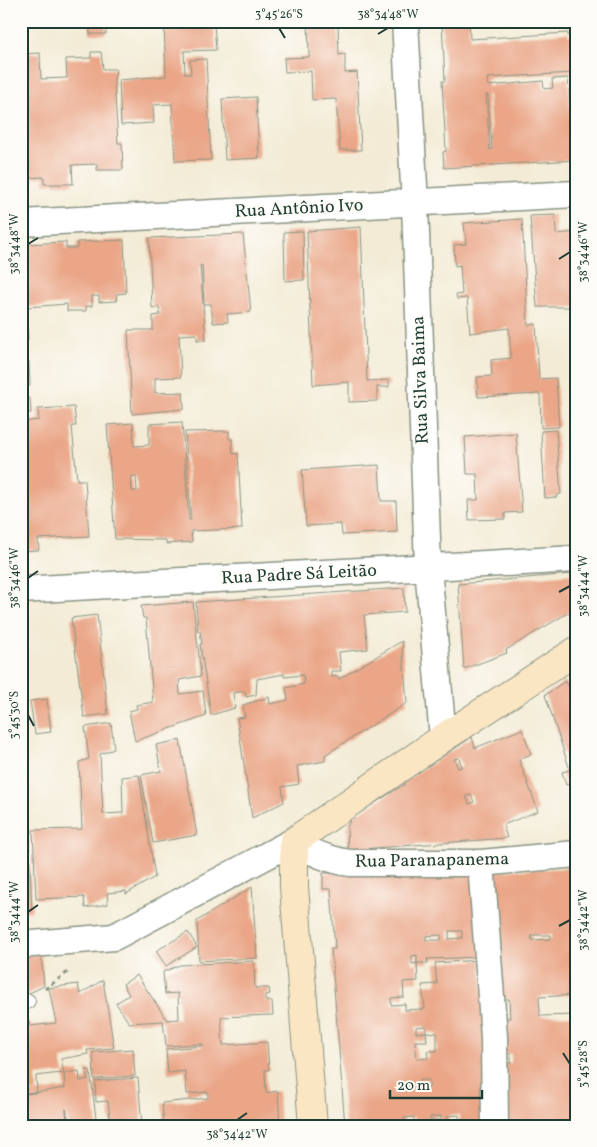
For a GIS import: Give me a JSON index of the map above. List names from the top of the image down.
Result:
{
  "streets": {
    "street": [
      "Rua Antônio Ivo",
      "Rua Silva Baima",
      "Rua Padre Sá Leitão",
      "Rua Paranapanema"
    ]
  },
  "crossings": [
    ["Rua Antônio Ivo", "Rua Silva Baima"],
    ["Rua Silva Baima", "Rua Padre Sá Leitão"]
  ],
  "scale_bar": "20 m",
  "coordinates": [
    "3°45'26\"S",
    "38°34'48\"W",
    "38°34'46\"W",
    "38°34'44\"W",
    "3°45'30\"S",
    "38°34'42\"W",
    "3°45'28\"S"
  ]
}
